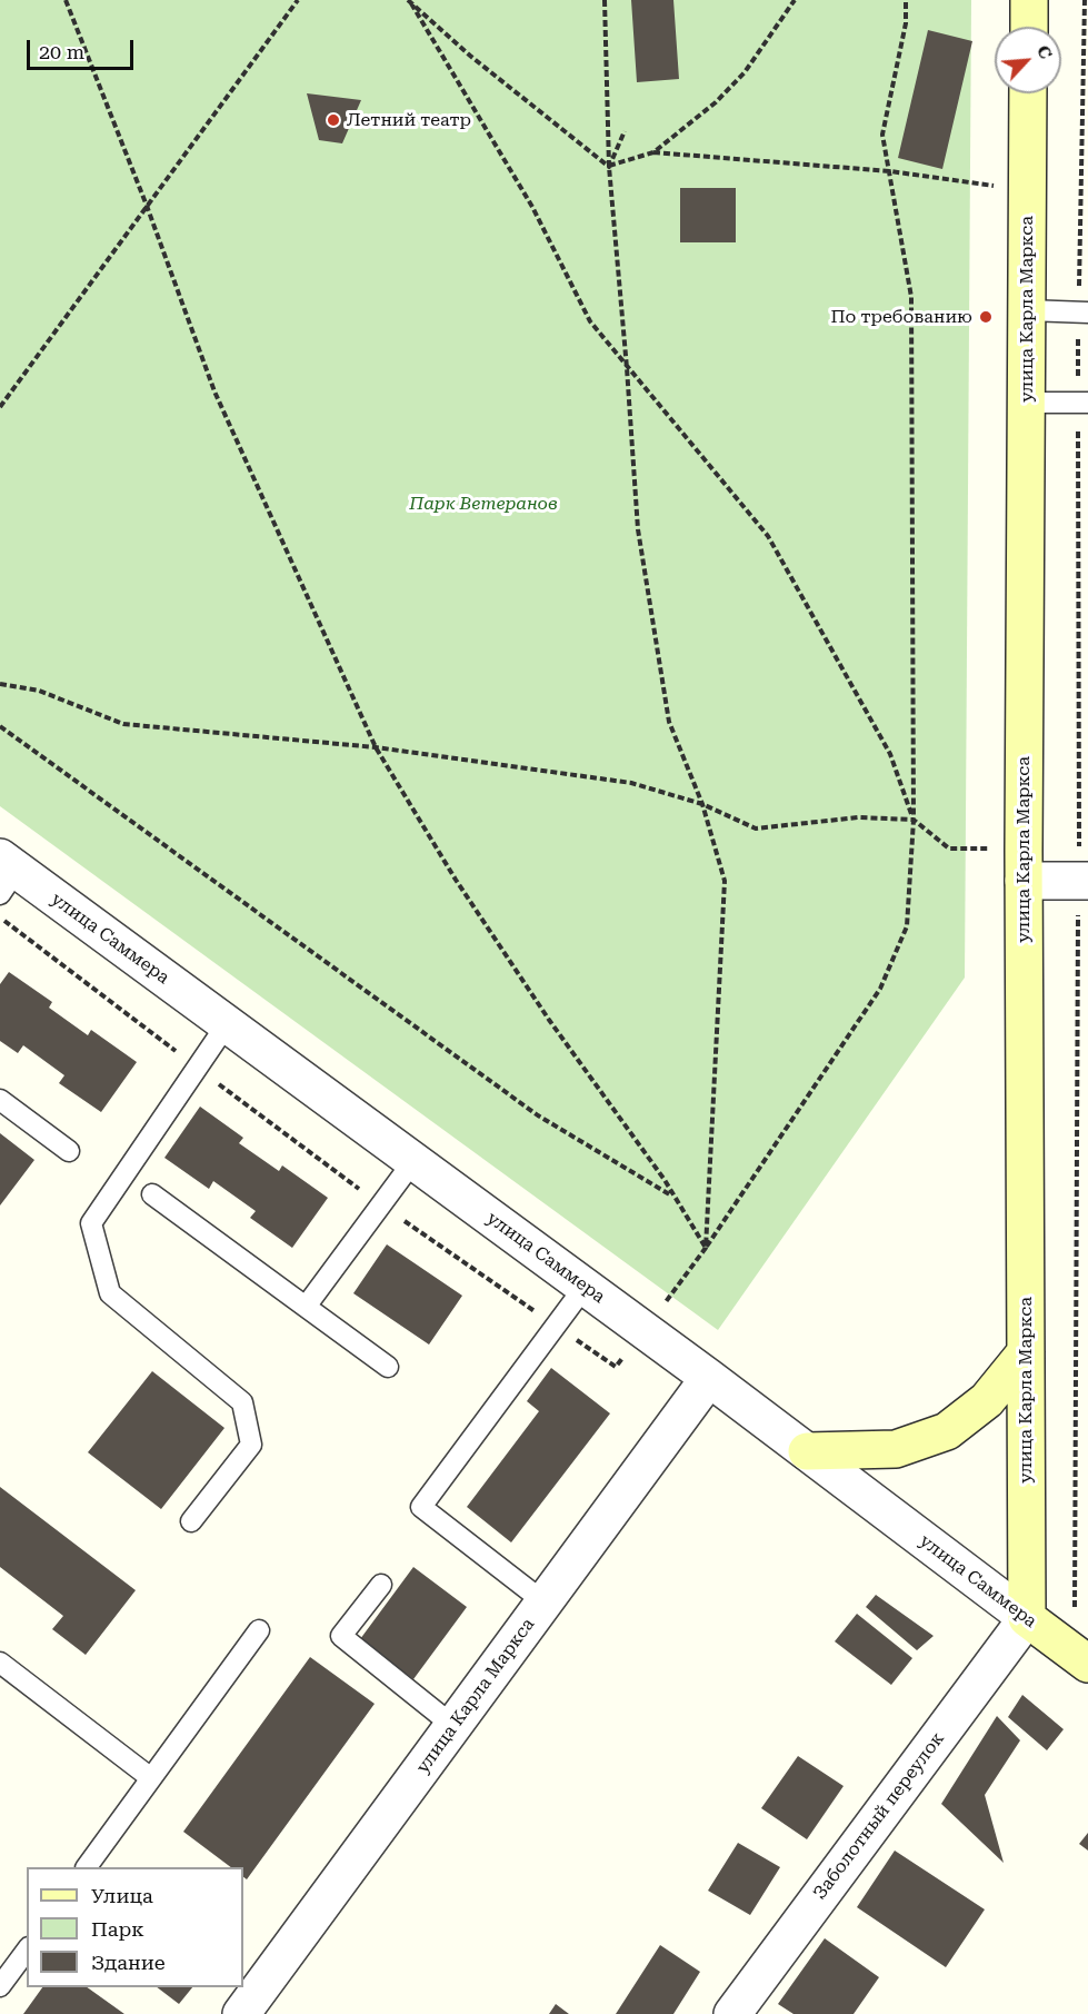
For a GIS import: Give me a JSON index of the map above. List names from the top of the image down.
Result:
{
  "streets": {
    "street": ["улица Карла Маркса", "улица Саммера", "Заболотный переулок"]
  },
  "crossings": [
    ["улица Карла Маркса", "улица Саммера"],
    ["улица Карла Маркса", "Заболотный переулок"],
    ["улица Саммера", "Заболотный переулок"]
  ],
  "parks": ["Парк Ветеранов"],
  "places": ["Летний театр", "По требованию"],
  "legend": ["Улица", "Парк", "Здание"],
  "scale_bar": "20 m",
  "north": "top right"
}
